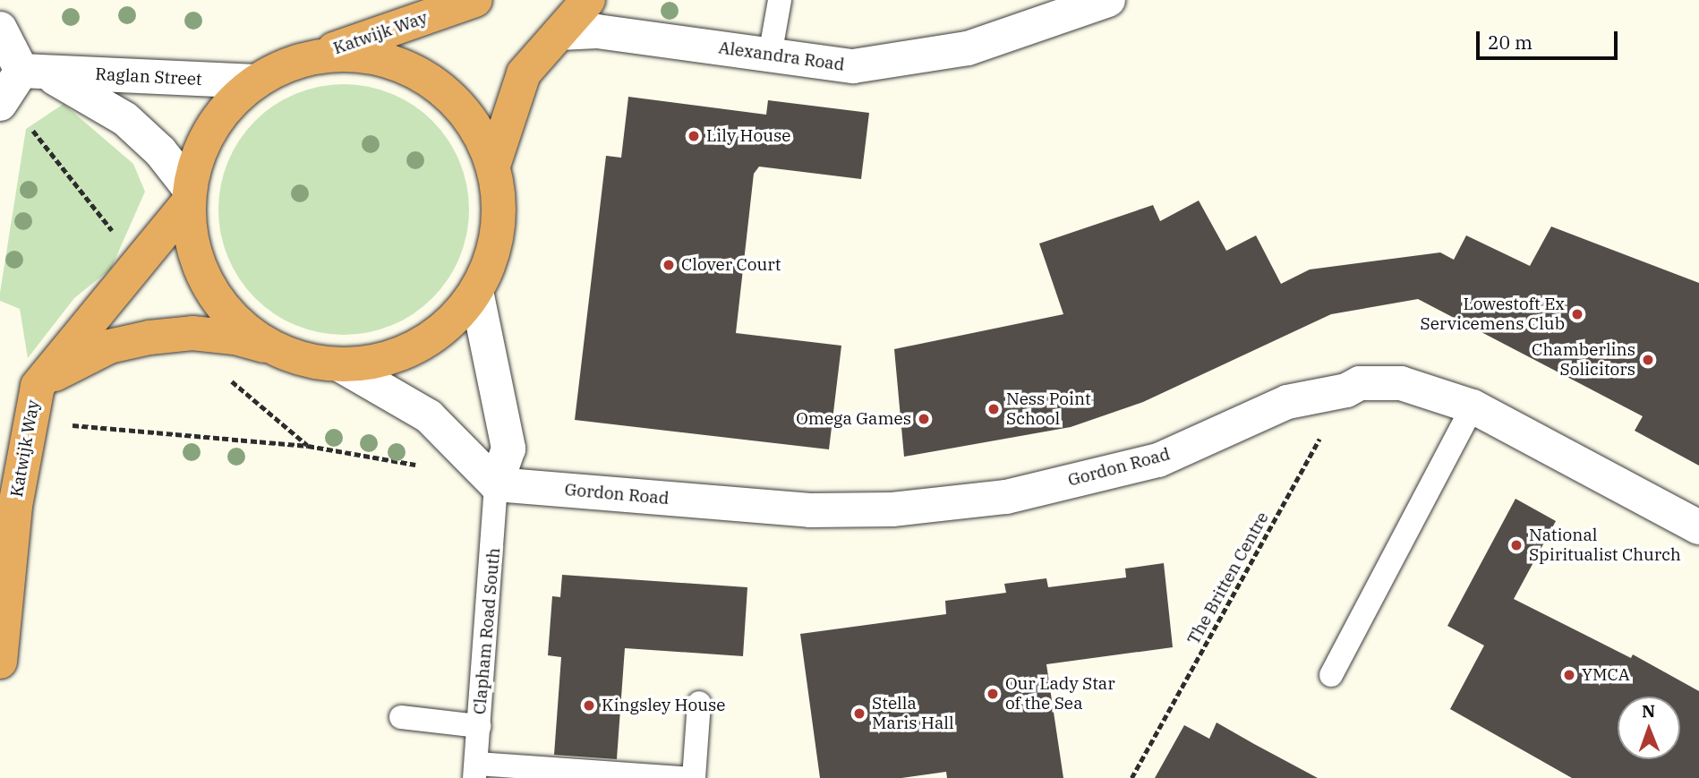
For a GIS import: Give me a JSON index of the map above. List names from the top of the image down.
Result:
{
  "streets": {
    "highway": ["Katwijk Way"],
    "street": [
      "Alexandra Road",
      "Raglan Street",
      "Gordon Road",
      "Clapham Road South"
    ],
    "path": ["The Britten Centre"]
  },
  "crossings": [
    ["Katwijk Way", "Raglan Street"],
    ["Katwijk Way", "Clapham Road South"],
    ["Gordon Road", "The Britten Centre"],
    ["Gordon Road", "Clapham Road South"]
  ],
  "places": [
    "Lily House",
    "Clover Court",
    "Lowestoft Ex Servicemens Club",
    "Chamberlins Solicitors",
    "Ness Point School",
    "Omega Games",
    "National Spiritualist Church",
    "YMCA",
    "Our Lady Star of the Sea",
    "Kingsley House",
    "Stella Maris Hall"
  ],
  "scale_bar": "20 m",
  "north": "top"
}
